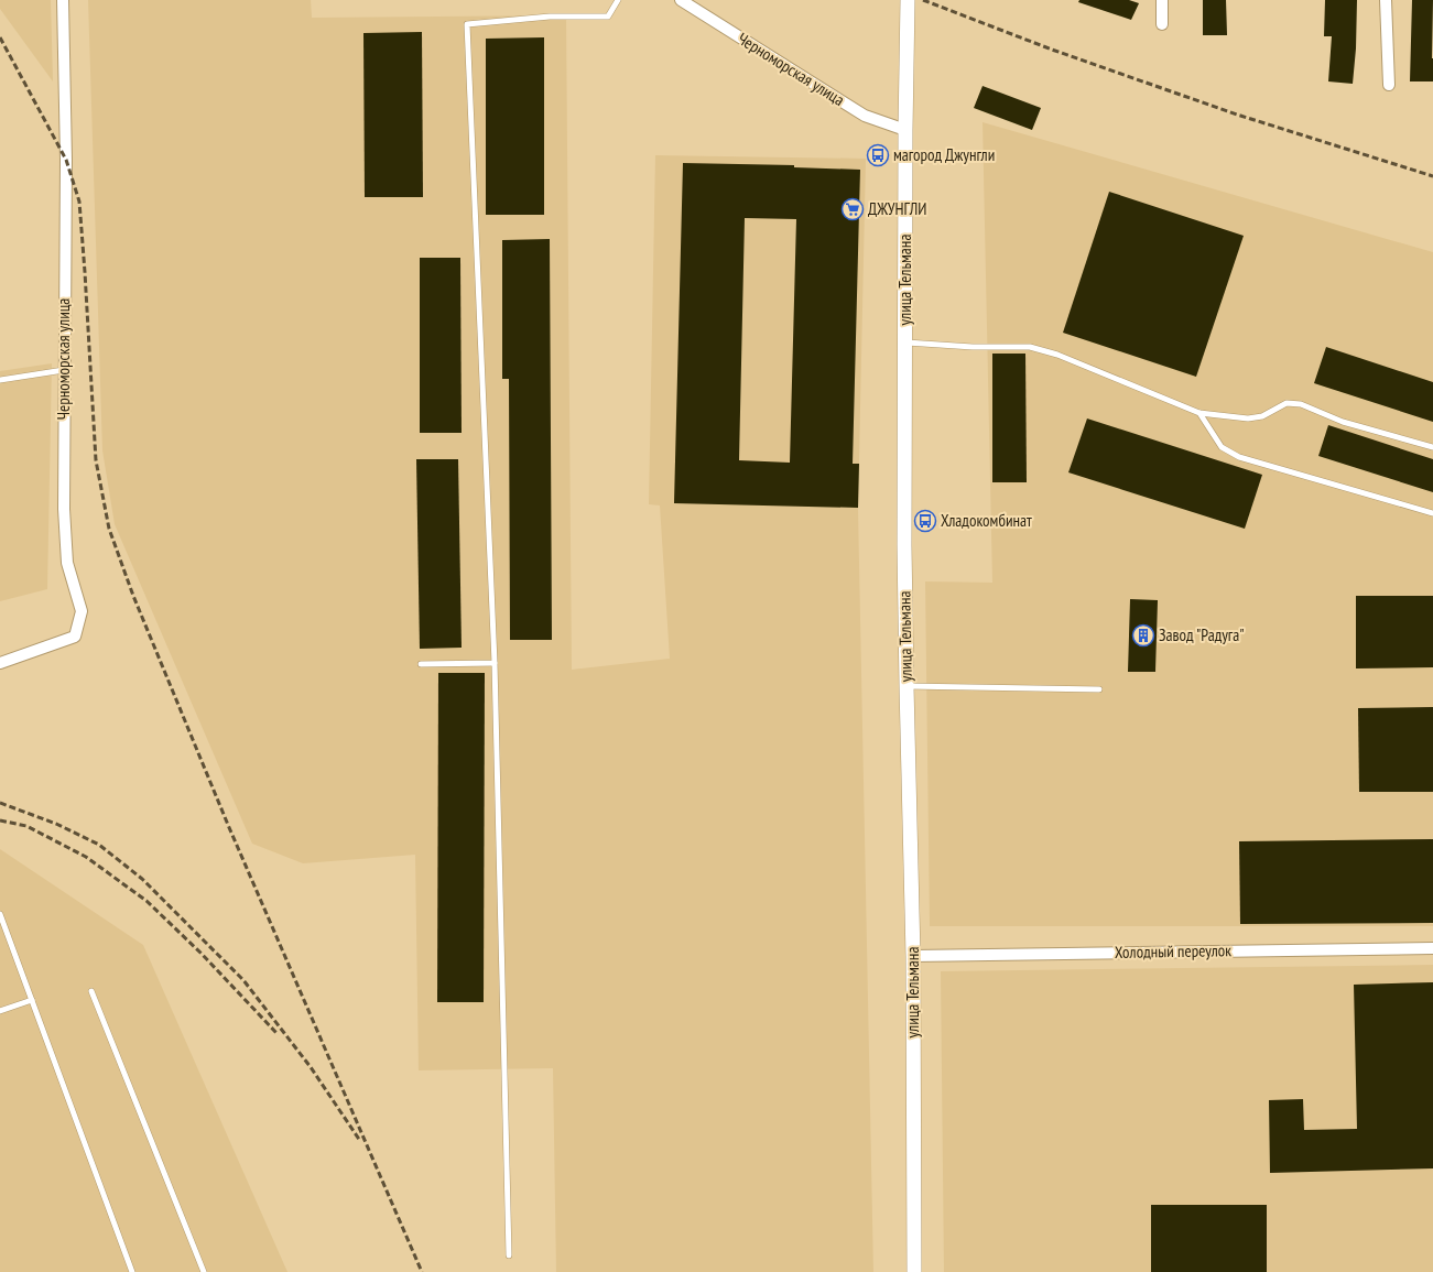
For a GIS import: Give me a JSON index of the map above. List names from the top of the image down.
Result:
{
  "streets": {
    "street": ["Черноморская улица", "улица Тельмана", "Холодный переулок"]
  },
  "crossings": [
    ["Черноморская улица", "улица Тельмана"],
    ["улица Тельмана", "Холодный переулок"]
  ],
  "places": {
    "bus stop": ["магород Джунгли", "Хладокомбинат"],
    "supermarket": ["ДЖУНГЛИ"],
    "building": ["Завод \"Радуга\""]
  }
}
